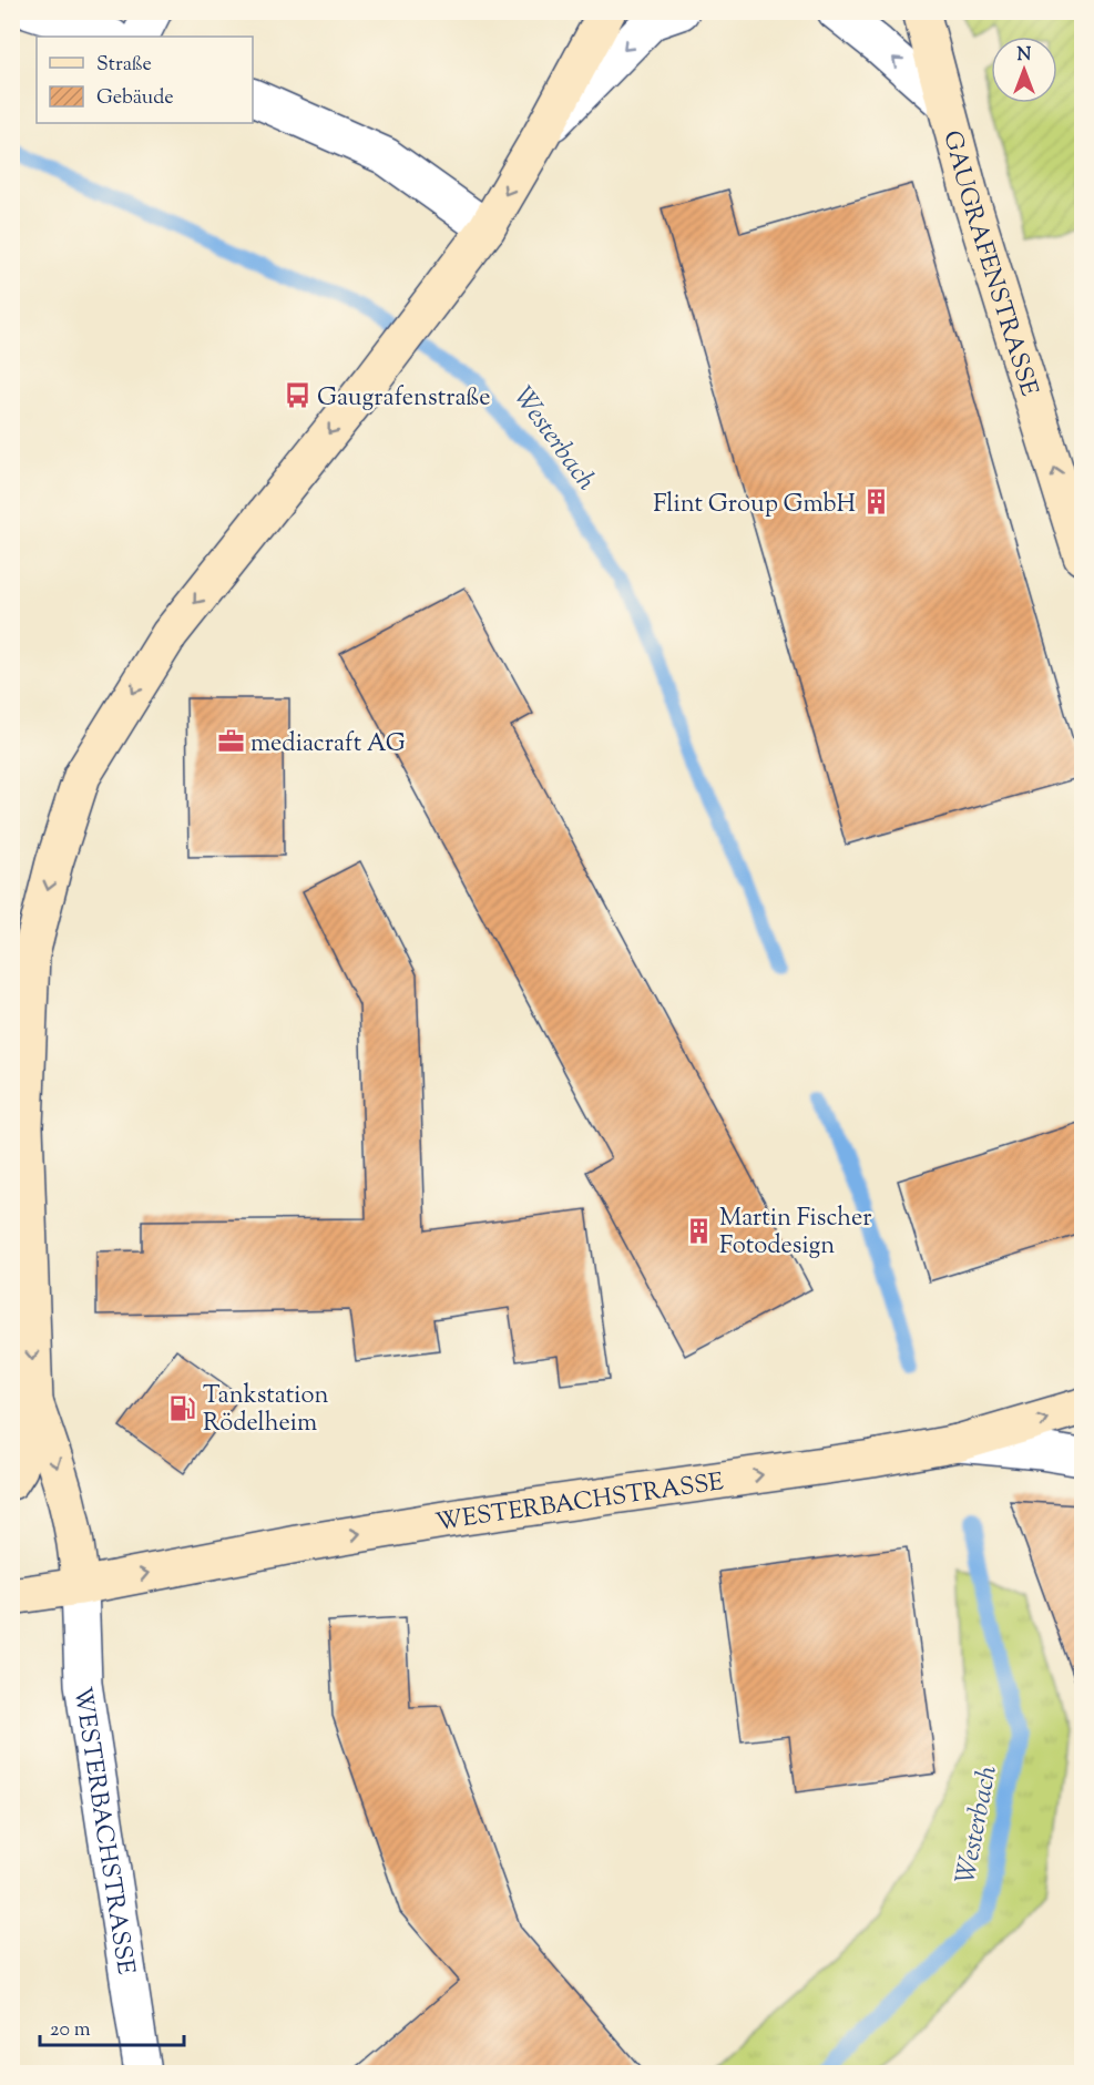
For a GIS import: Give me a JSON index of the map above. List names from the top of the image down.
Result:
{
  "streets": {
    "main road": ["GAUGRAFENSTRASSE", "WESTERBACHSTRASSE"]
  },
  "one_way": ["GAUGRAFENSTRASSE", "WESTERBACHSTRASSE"],
  "water": ["Westerbach"],
  "places": {
    "bus stop": ["Gaugrafenstraße"],
    "building": ["Flint Group GmbH", "Martin Fischer Fotodesign"],
    "office": ["mediacraft AG"],
    "fuel station": ["Tankstation Rödelheim"]
  },
  "legend": ["Straße", "Gebäude"],
  "scale_bar": "20 m",
  "north": "top"
}
